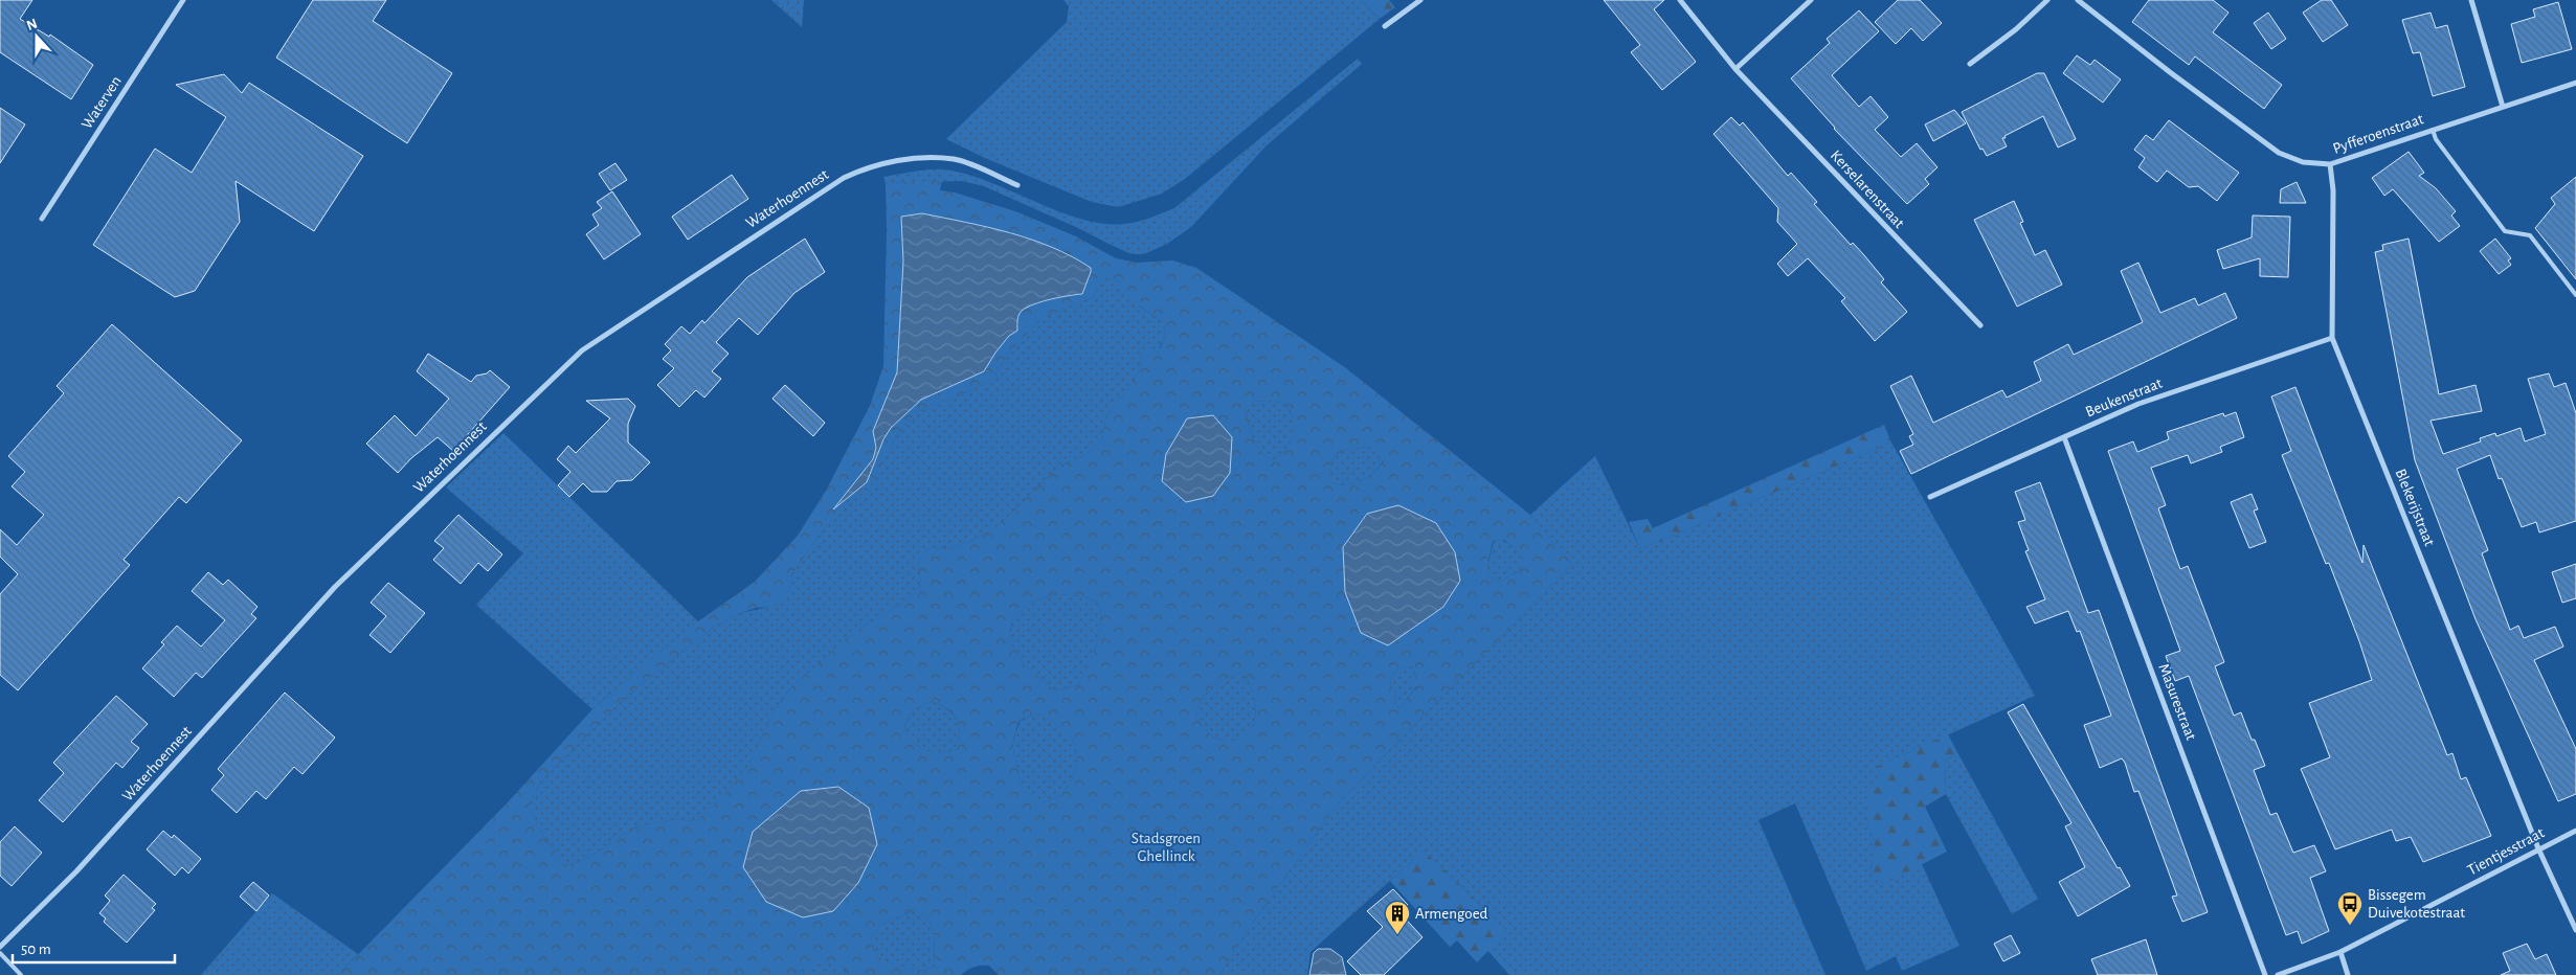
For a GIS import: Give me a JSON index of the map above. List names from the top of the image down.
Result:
{
  "streets": {
    "street": [
      "Waterven",
      "Pyfferoenstraat",
      "Kerselarenstraat",
      "Waterhoennest",
      "Beukenstraat",
      "Blekerijstraat",
      "Masurestraat",
      "Tientjesstraat"
    ]
  },
  "crossings": [
    ["Pyfferoenstraat", "Blekerijstraat"],
    ["Beukenstraat", "Blekerijstraat"],
    ["Beukenstraat", "Masurestraat"],
    ["Blekerijstraat", "Tientjesstraat"]
  ],
  "parks": ["Stadsgroen Ghellinck"],
  "places": {
    "bus stop": ["Bissegem Duivekotestraat"],
    "building": ["Armengoed"]
  },
  "scale_bar": "50 m",
  "north": "top"
}
